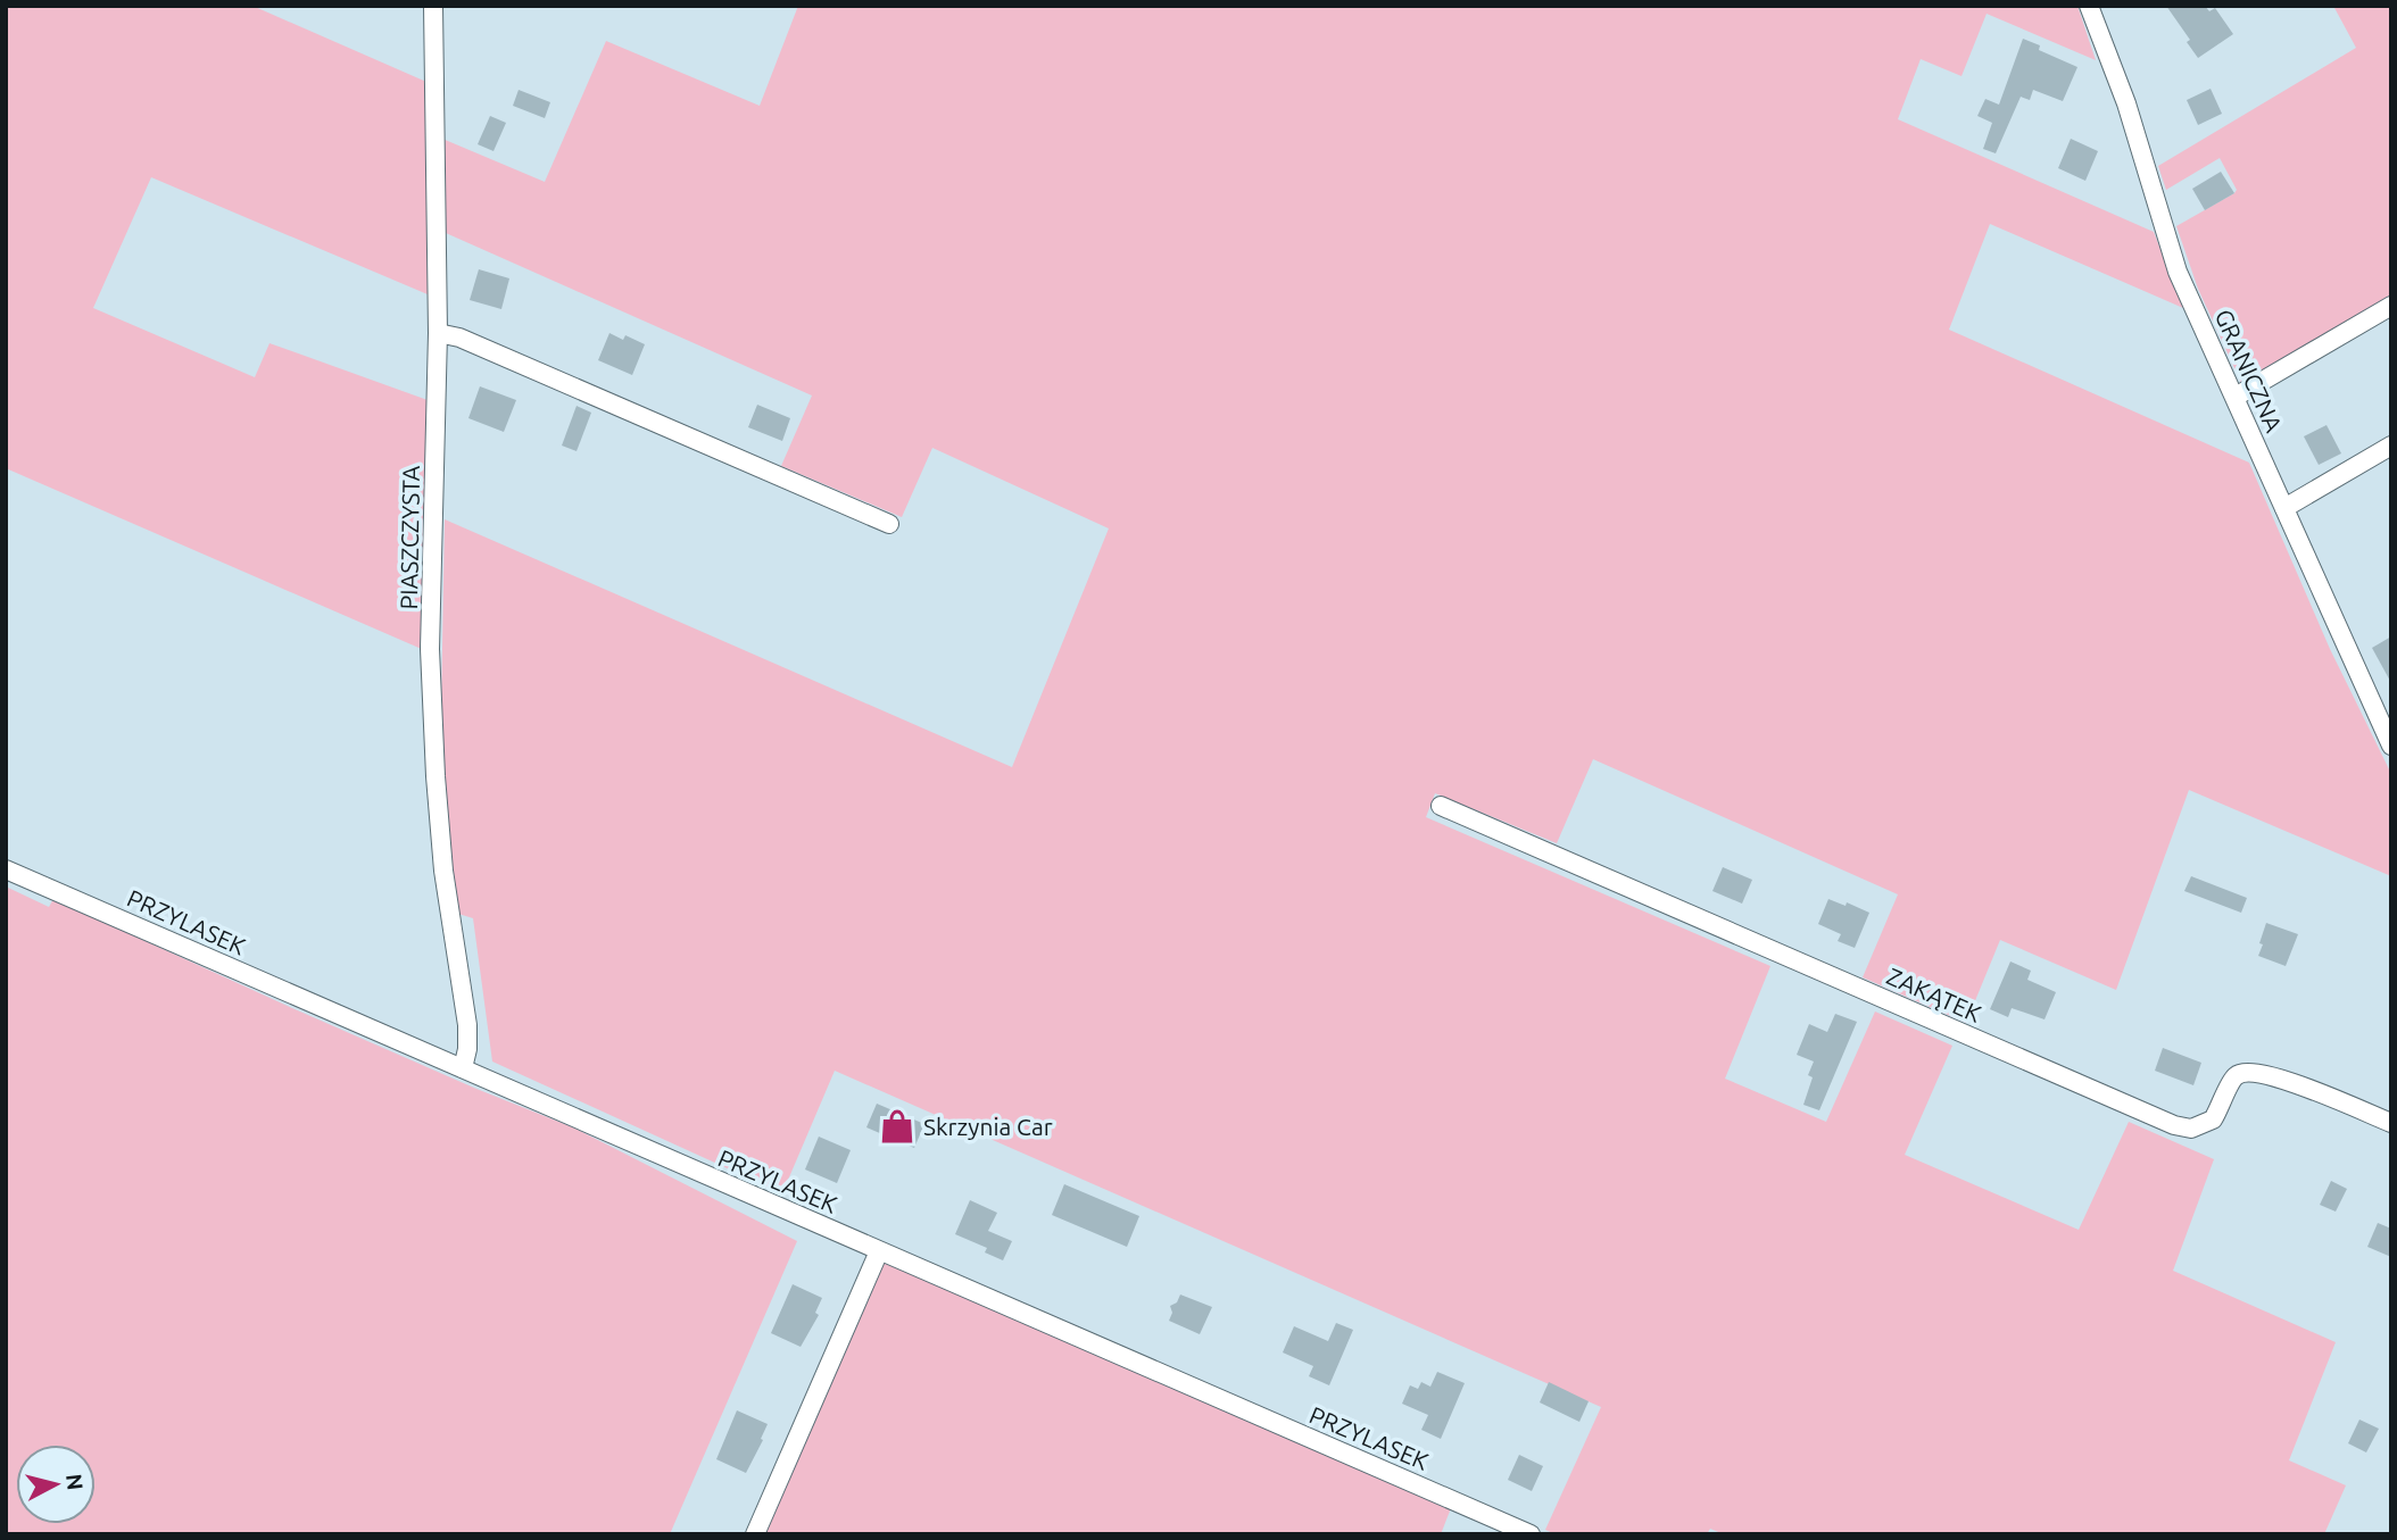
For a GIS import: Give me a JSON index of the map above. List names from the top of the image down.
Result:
{
  "streets": {
    "street": [
      "GRANICZNA",
      "PIASZCZYSTA",
      "PRZYLASEK",
      "ZAKĄTEK"
    ]
  },
  "crossings": [
    ["PIASZCZYSTA", "PRZYLASEK"]
  ],
  "places": {
    "shop": ["Skrzynia Car"]
  },
  "north": "right"
}
